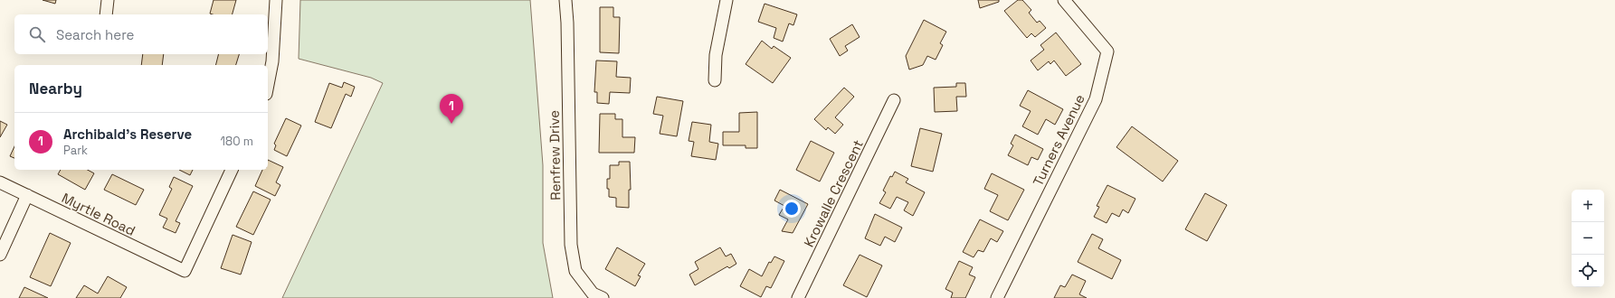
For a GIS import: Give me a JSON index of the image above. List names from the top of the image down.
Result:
{
  "streets": {
    "street": [
      "Turners Avenue",
      "Renfrew Drive",
      "Krowalle Crescent",
      "Myrtle Road"
    ]
  },
  "page": {
    "search": "Search here",
    "heading": "Nearby",
    "pins": "1",
    "list": [
      {
        "mark": "1",
        "name": "Archibald's Reserve",
        "note": "Park",
        "value": "180 m"
      }
    ],
    "map_buttons": ["+", "−"]
  }
}
